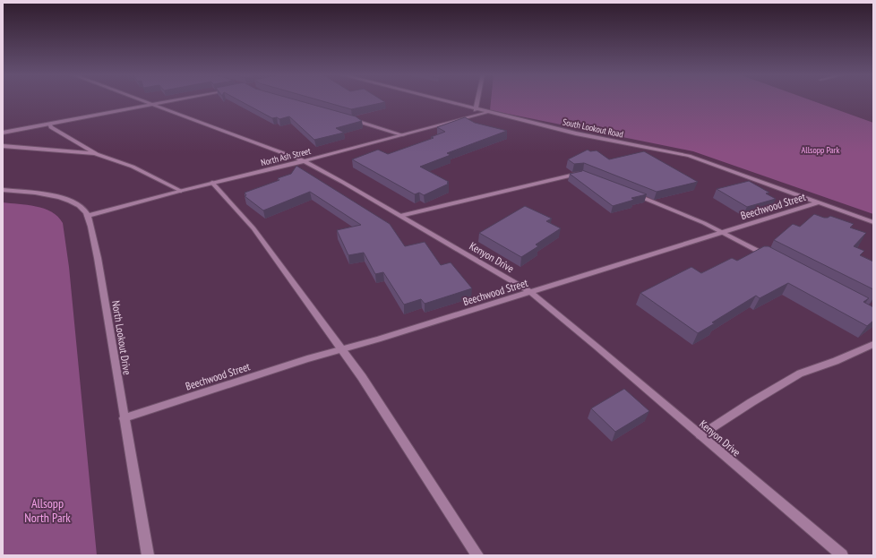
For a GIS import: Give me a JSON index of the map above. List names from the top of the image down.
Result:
{
  "streets": {
    "street": [
      "South Lookout Road",
      "North Ash Street",
      "Beechwood Street",
      "Kenyon Drive",
      "North Lookout Drive"
    ]
  },
  "crossings": [
    ["South Lookout Road", "North Ash Street"],
    ["South Lookout Road", "Beechwood Street"],
    ["North Ash Street", "Kenyon Drive"],
    ["North Ash Street", "North Lookout Drive"],
    ["Beechwood Street", "Kenyon Drive"],
    ["Beechwood Street", "North Lookout Drive"]
  ],
  "parks": ["Allsopp Park", "Allsopp North Park"]
}
